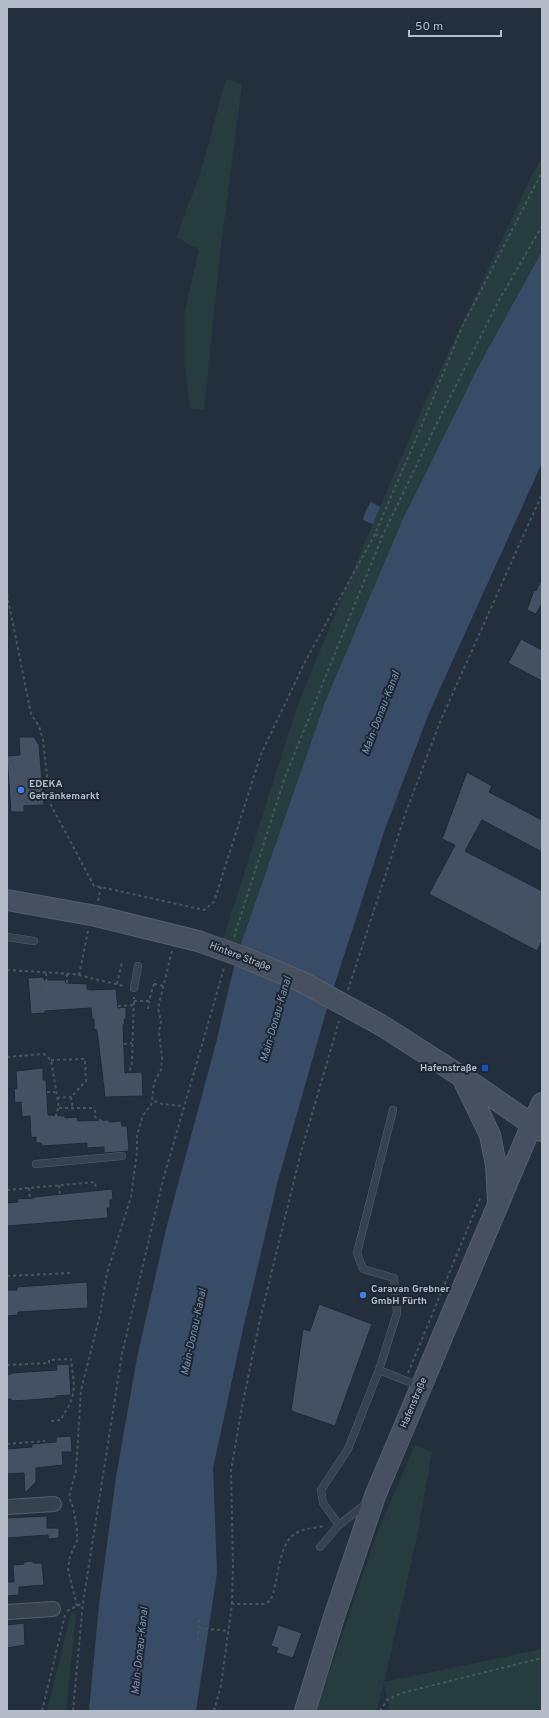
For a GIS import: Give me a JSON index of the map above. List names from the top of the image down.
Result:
{
  "streets": {
    "street": ["Hintere Straße", "Hafenstraße"]
  },
  "crossings": [
    ["Hintere Straße", "Hafenstraße"]
  ],
  "water": ["Main-Donau-Kanal"],
  "places": {
    "other": ["EDEKA Getränkemarkt", "Caravan Grebner GmbH Fürth"],
    "transit": ["Hafenstraße"]
  },
  "scale_bar": "50 m"
}
